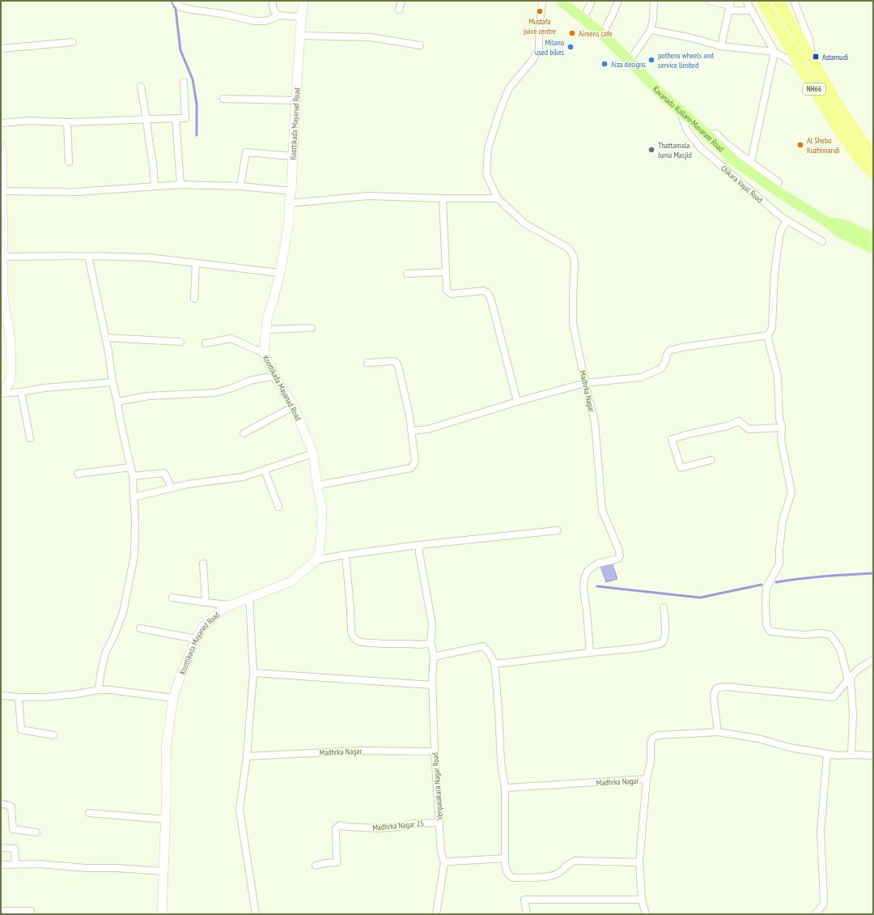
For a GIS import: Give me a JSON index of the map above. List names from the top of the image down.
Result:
{
  "streets": {
    "highway": ["NH66"],
    "main road": ["Kavanadu-Kollam-Mavaram Road", "Koottikada Mayanad Road"],
    "street": [
      "Olikara Vayal Road",
      "Madhrka Nagar",
      "Venpalakara Nagar Road",
      "Madhrka Nagar 25"
    ]
  },
  "crossings": [
    ["Kavanadu-Kollam-Mavaram Road", "Olikara Vayal Road"],
    ["Madhrka Nagar", "Venpalakara Nagar Road"],
    ["Venpalakara Nagar Road", "Madhrka Nagar 25"]
  ],
  "places": {
    "other": [
      "Mustafa juice centre",
      "Aimens cafe",
      "Milano used bikes",
      "pothens wheels and service limited",
      "Aiza designs",
      "Al Sheba Kuzhimandi",
      "Thattamala Juma Masjid"
    ],
    "transit": ["Astamudi"]
  }
}
